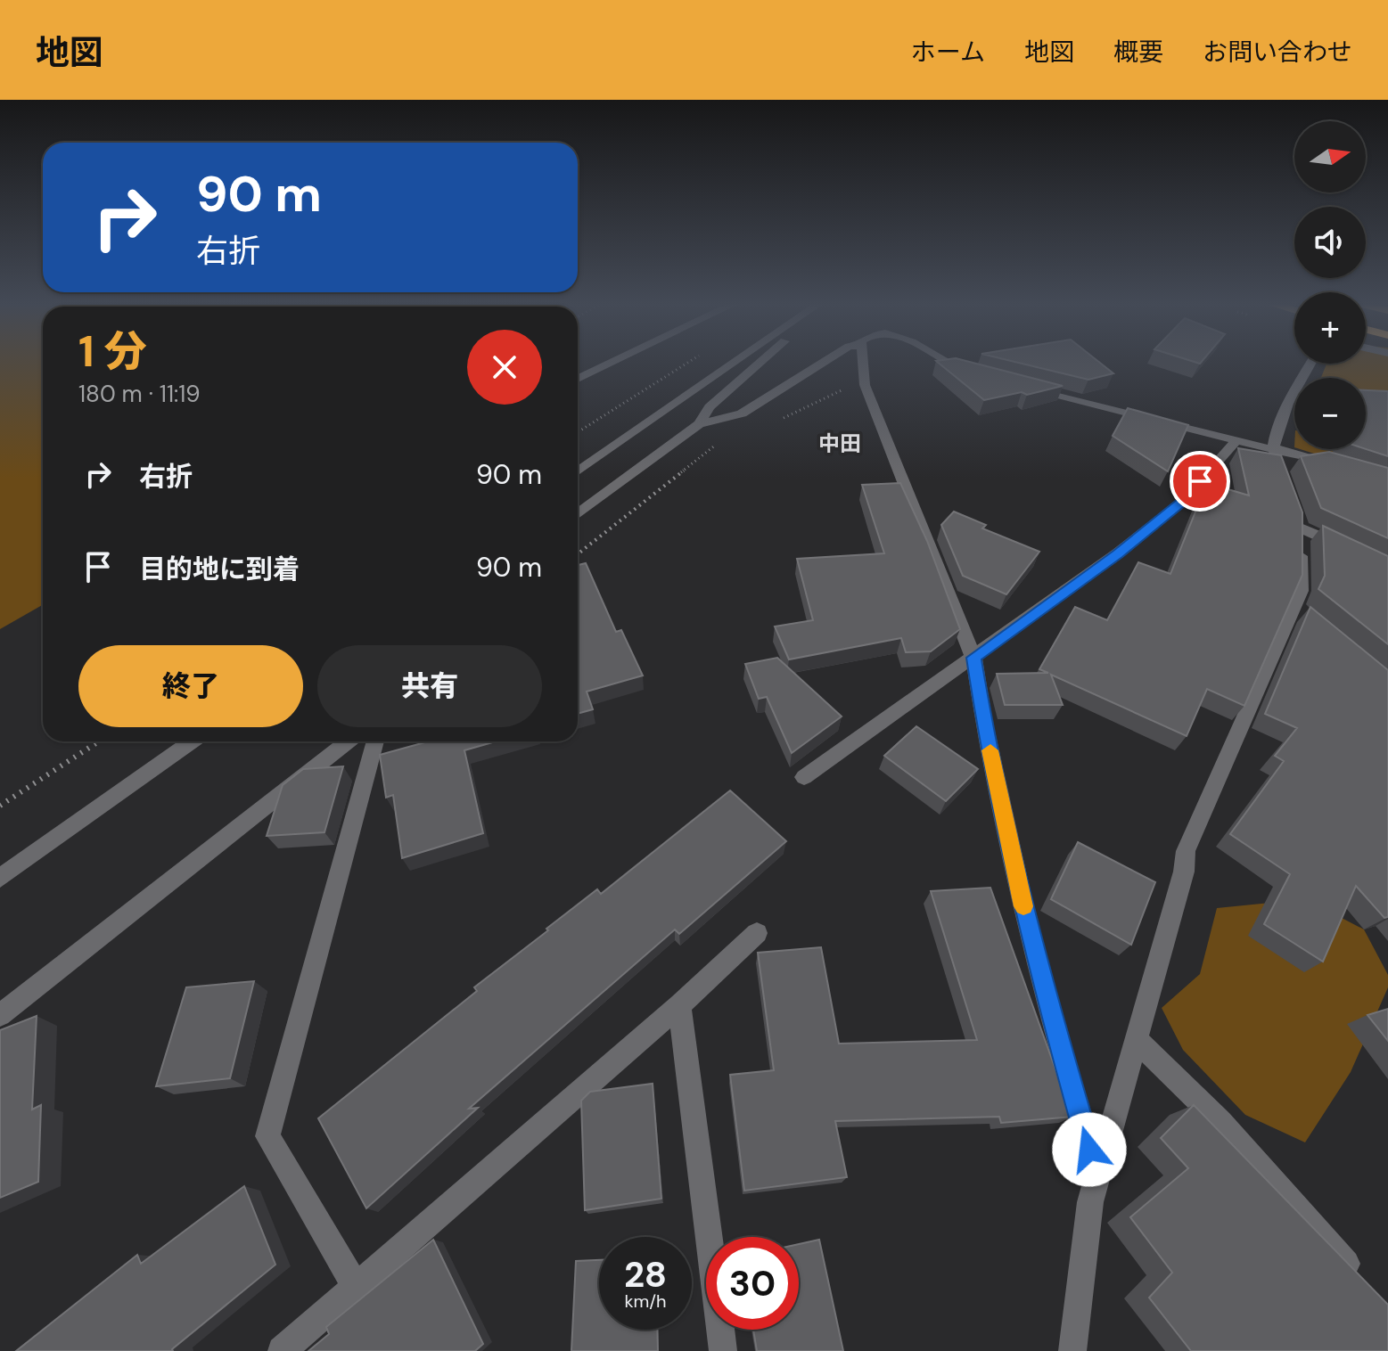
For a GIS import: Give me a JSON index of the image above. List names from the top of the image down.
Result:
{
  "districts": ["中田"],
  "north": "right",
  "page": {
    "header": "地図",
    "nav": [
      "ホーム",
      "地図",
      "概要",
      "お問い合わせ"
    ],
    "map_buttons": ["+", "−"],
    "turn": ["90 m", "右折"],
    "heading": ["1 分", "180 m · 11:19"],
    "list": [
      {
        "name": "右折",
        "value": "90 m"
      },
      {
        "name": "目的地に到着",
        "value": "90 m"
      }
    ],
    "buttons": ["終了", "共有"],
    "speed": "28 km/h",
    "limit": "30"
  }
}
